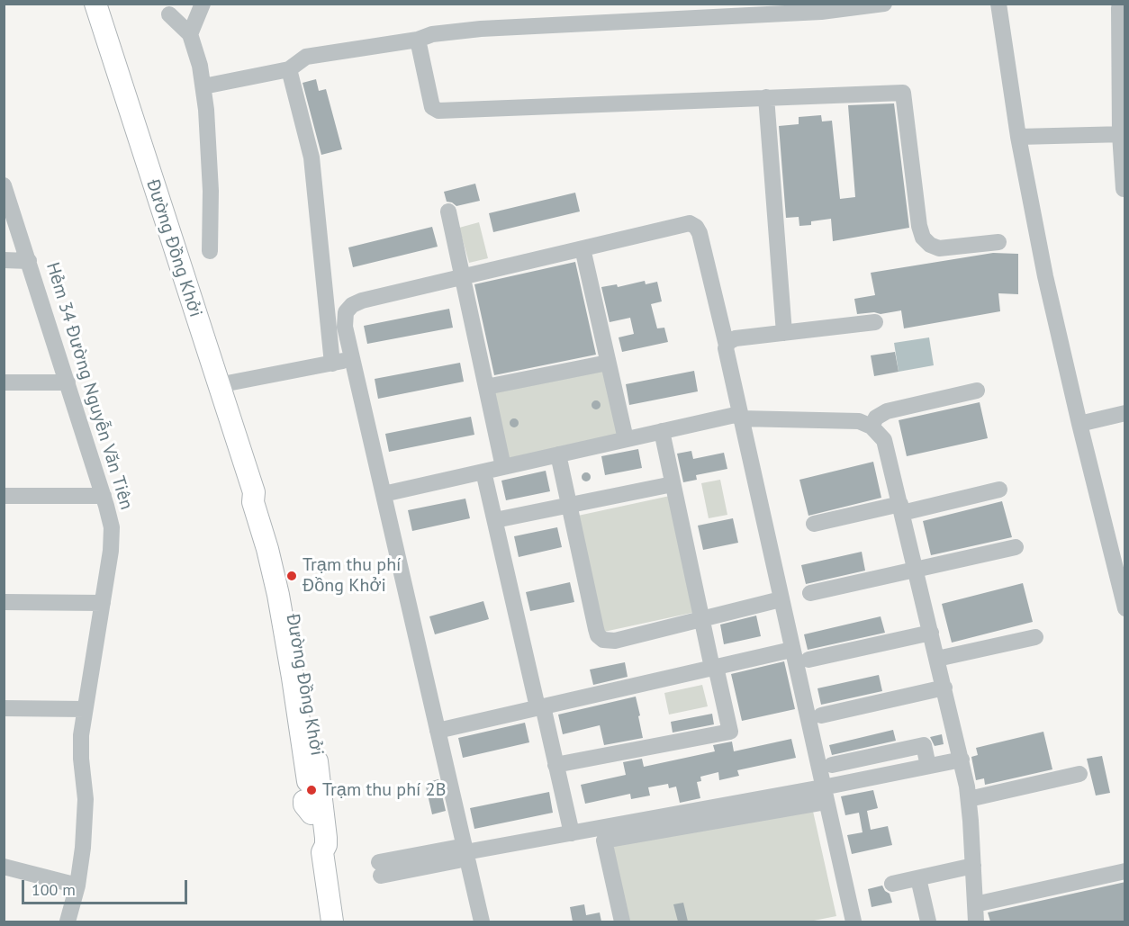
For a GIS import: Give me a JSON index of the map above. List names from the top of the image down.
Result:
{
  "streets": {
    "main road": ["Đường Đồng Khởi"],
    "street": ["Hẻm 34 Đường Nguyễn Văn Tiên"]
  },
  "places": ["Trạm thu phí Đồng Khởi", "Trạm thu phí 2B"],
  "scale_bar": "100 m"
}
